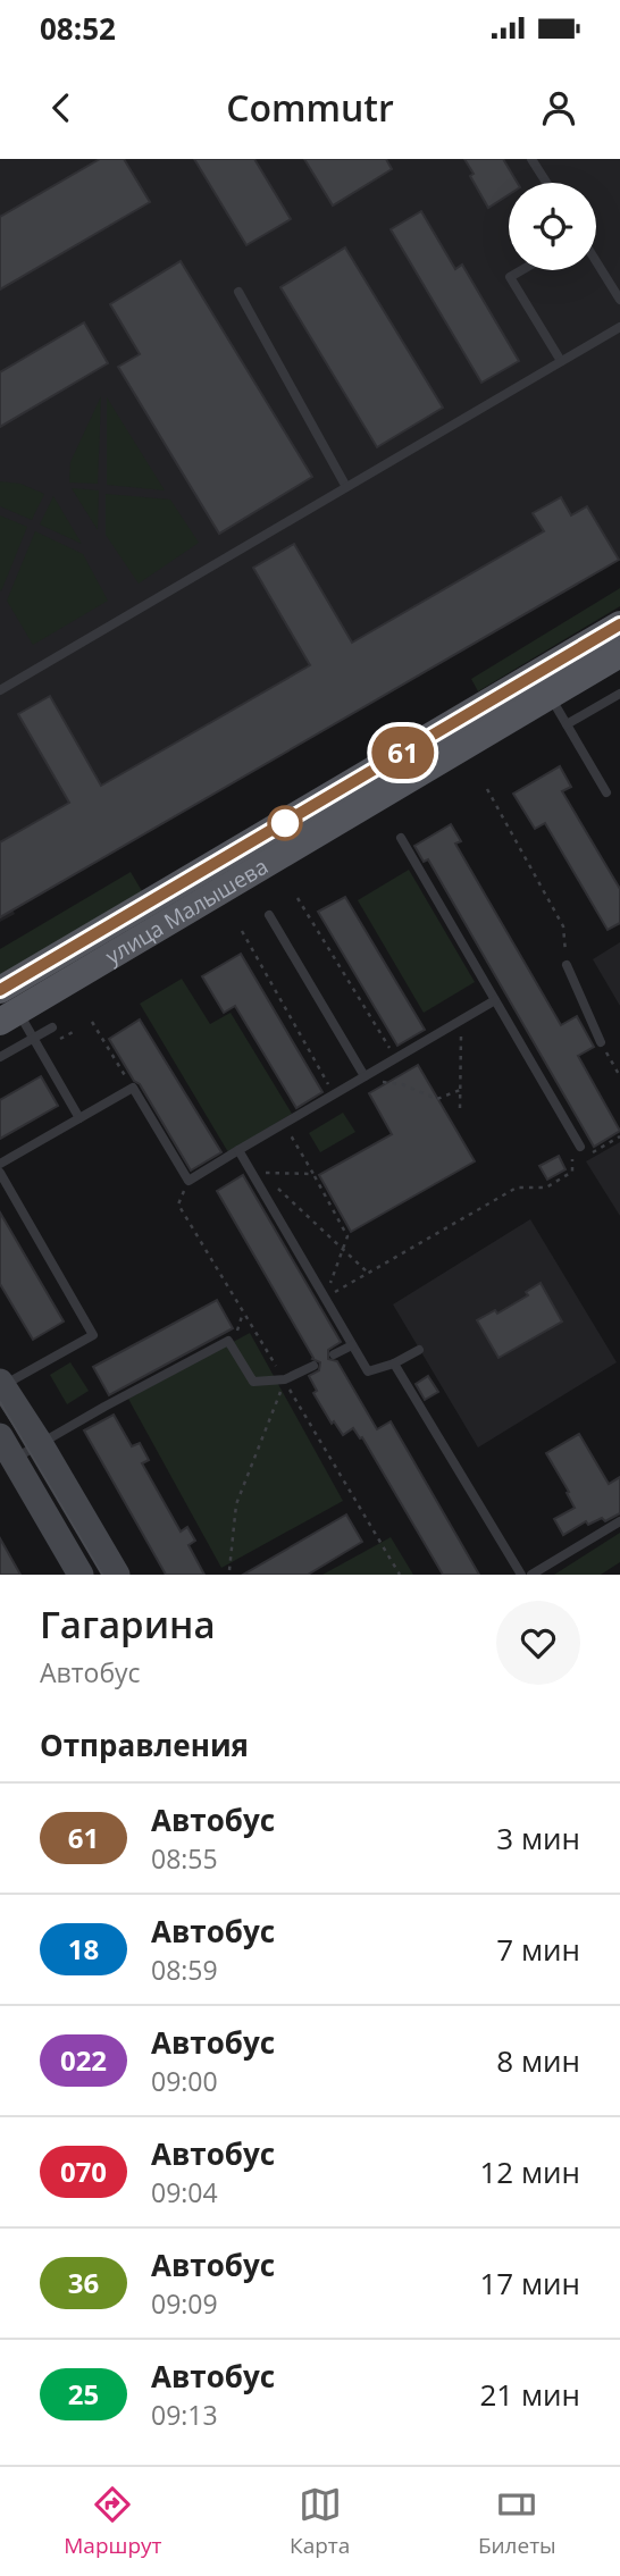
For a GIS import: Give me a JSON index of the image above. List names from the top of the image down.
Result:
{
  "streets": {
    "main road": ["улица Малышева"]
  },
  "lines": ["bus line 61"],
  "page": {
    "status": "08:52",
    "header": "Commutr",
    "on_map": "61",
    "heading": [
      ["Гагарина", "Автобус"],
      "Отправления"
    ],
    "list": [
      {
        "mark": "61",
        "name": "Автобус",
        "note": "08:55",
        "value": "3 мин"
      },
      {
        "mark": "18",
        "name": "Автобус",
        "note": "08:59",
        "value": "7 мин"
      },
      {
        "mark": "022",
        "name": "Автобус",
        "note": "09:00",
        "value": "8 мин"
      },
      {
        "mark": "070",
        "name": "Автобус",
        "note": "09:04",
        "value": "12 мин"
      },
      {
        "mark": "36",
        "name": "Автобус",
        "note": "09:09",
        "value": "17 мин"
      },
      {
        "mark": "25",
        "name": "Автобус",
        "note": "09:13",
        "value": "21 мин"
      }
    ],
    "tabs": ["Маршрут", "Карта", "Билеты"]
  }
}
